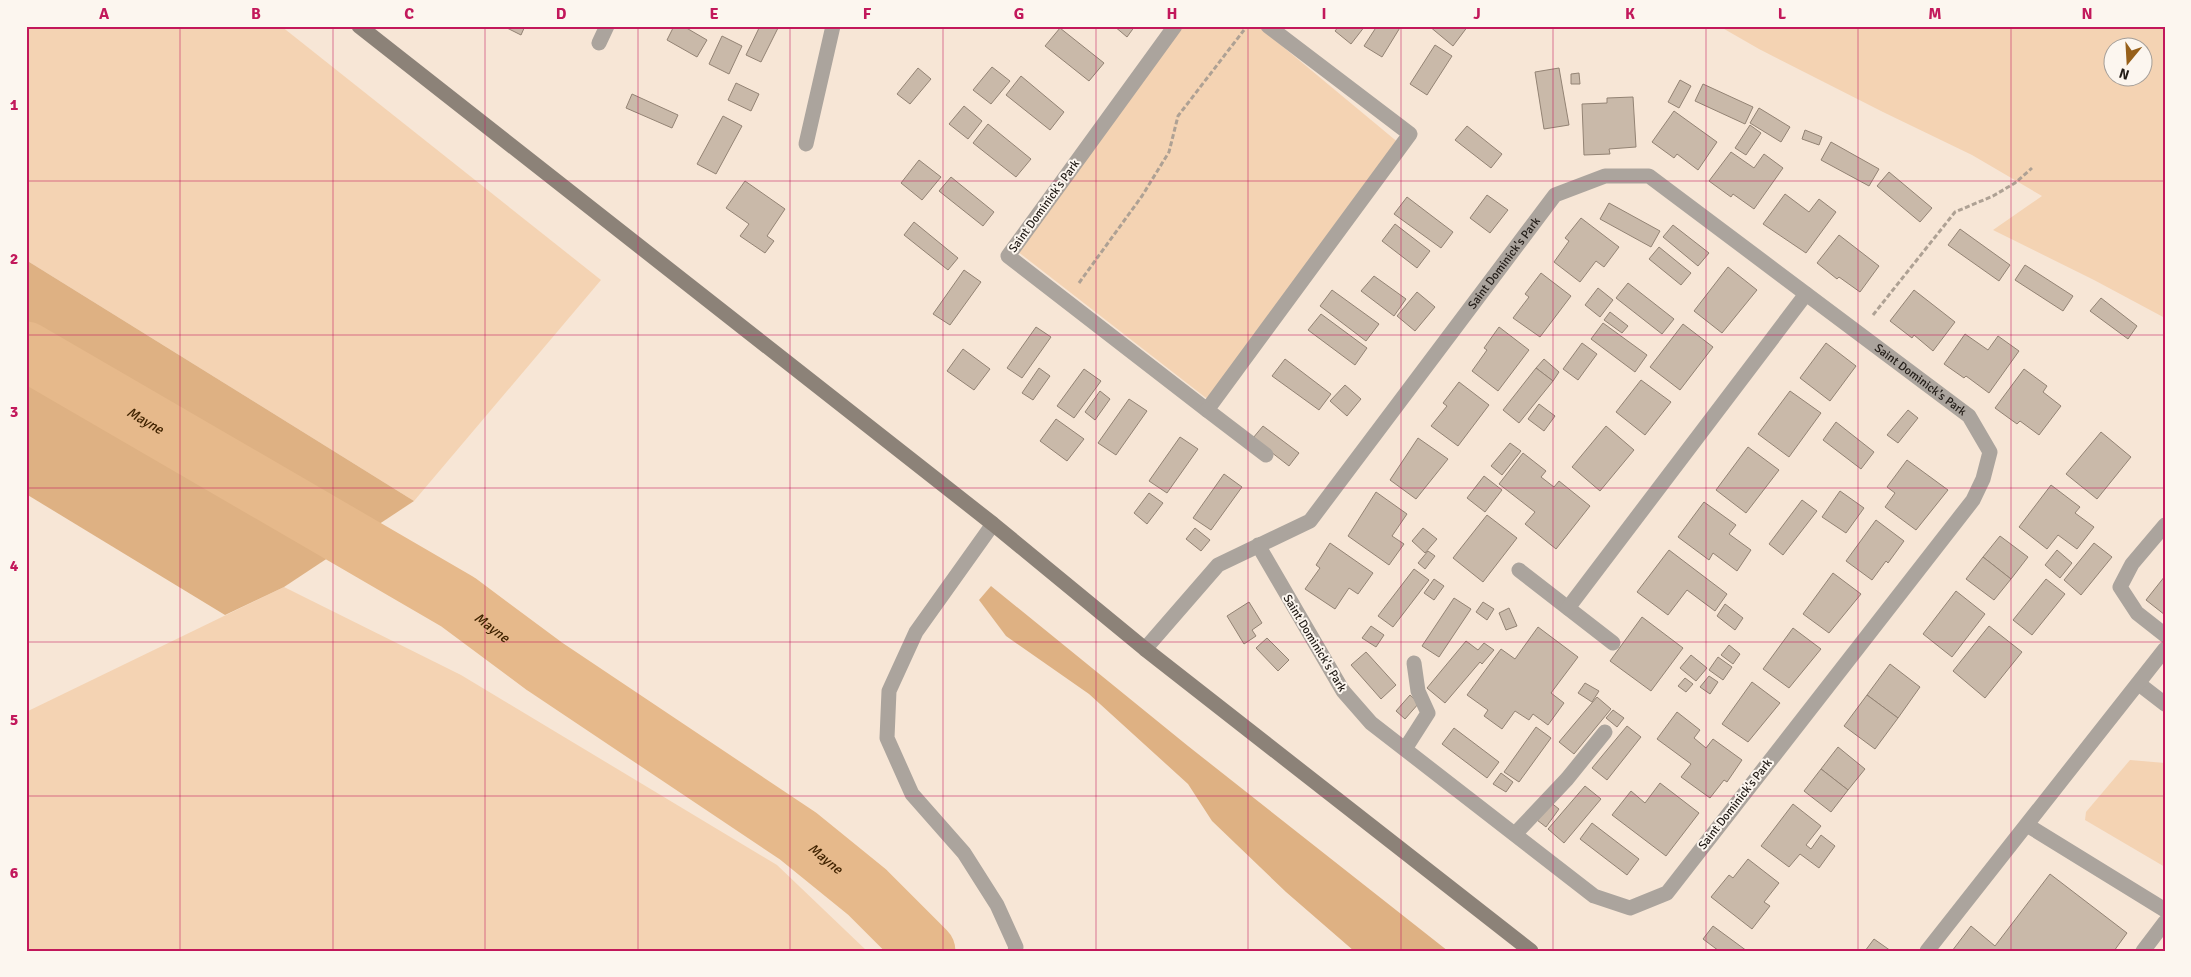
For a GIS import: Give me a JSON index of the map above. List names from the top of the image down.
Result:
{
  "streets": {
    "street": ["Saint Dominick's Park"]
  },
  "water": ["Mayne"],
  "north": "bottom",
  "grid": {
    "columns": [
      "A",
      "B",
      "C",
      "D",
      "E",
      "F",
      "G",
      "H",
      "I",
      "J",
      "K",
      "L",
      "M",
      "N"
    ],
    "rows": [
      "1",
      "2",
      "3",
      "4",
      "5",
      "6"
    ]
  }
}
